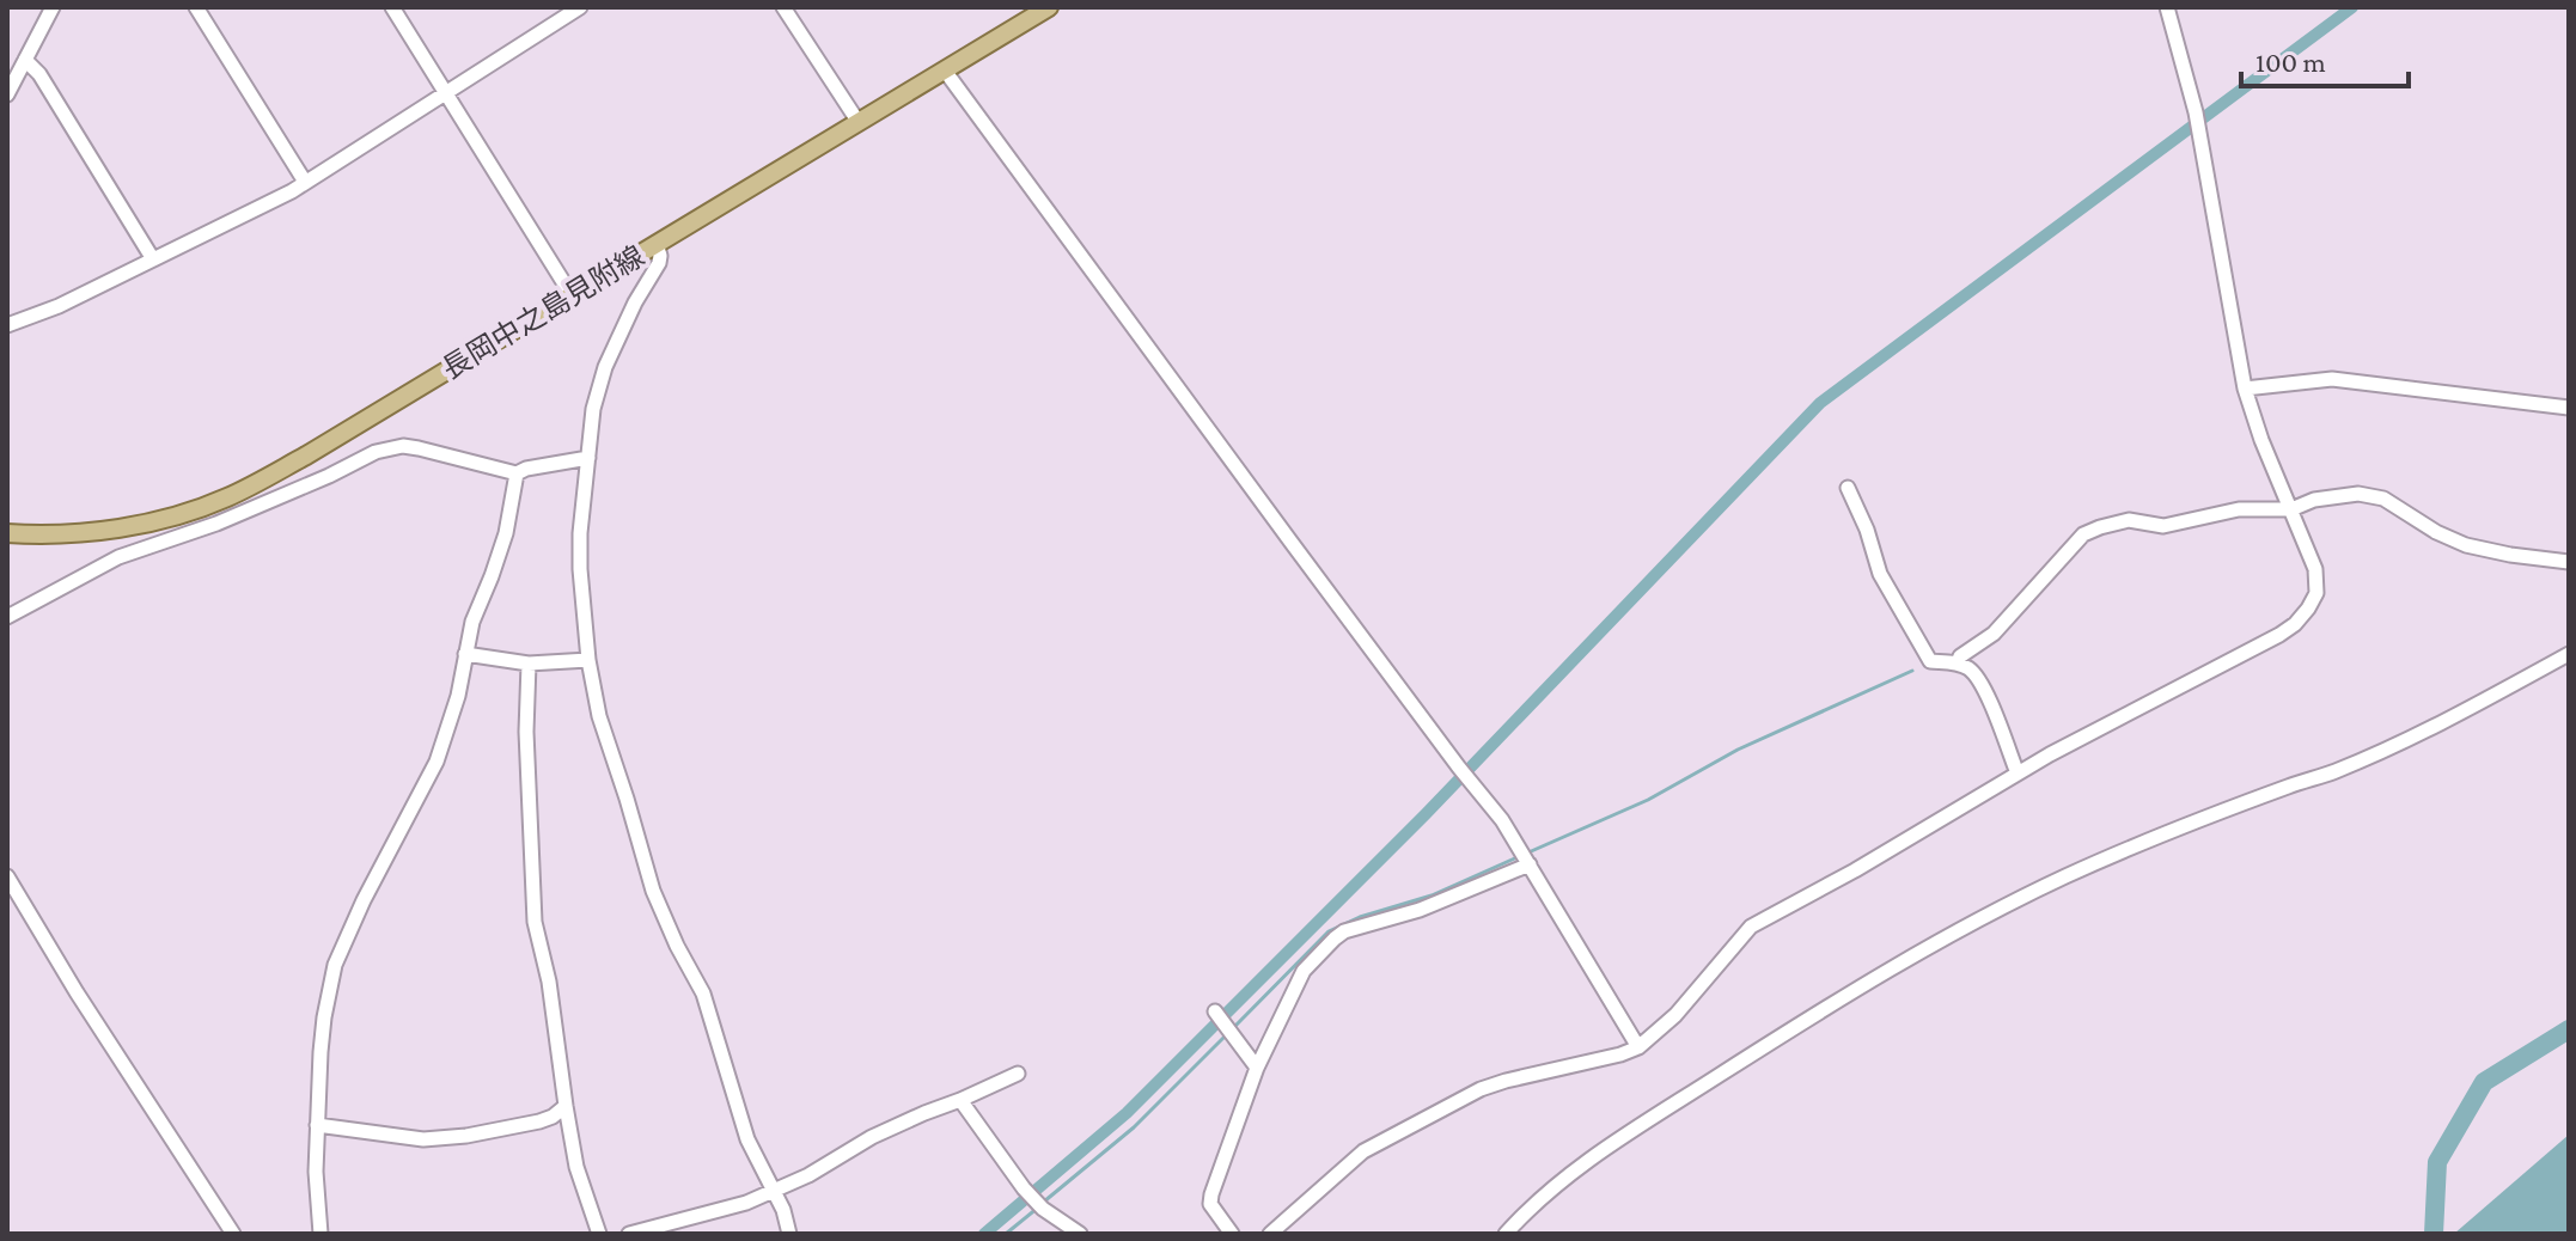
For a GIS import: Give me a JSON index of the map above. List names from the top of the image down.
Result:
{
  "streets": {
    "main road": ["長岡中之島見附線"]
  },
  "scale_bar": "100 m"
}
